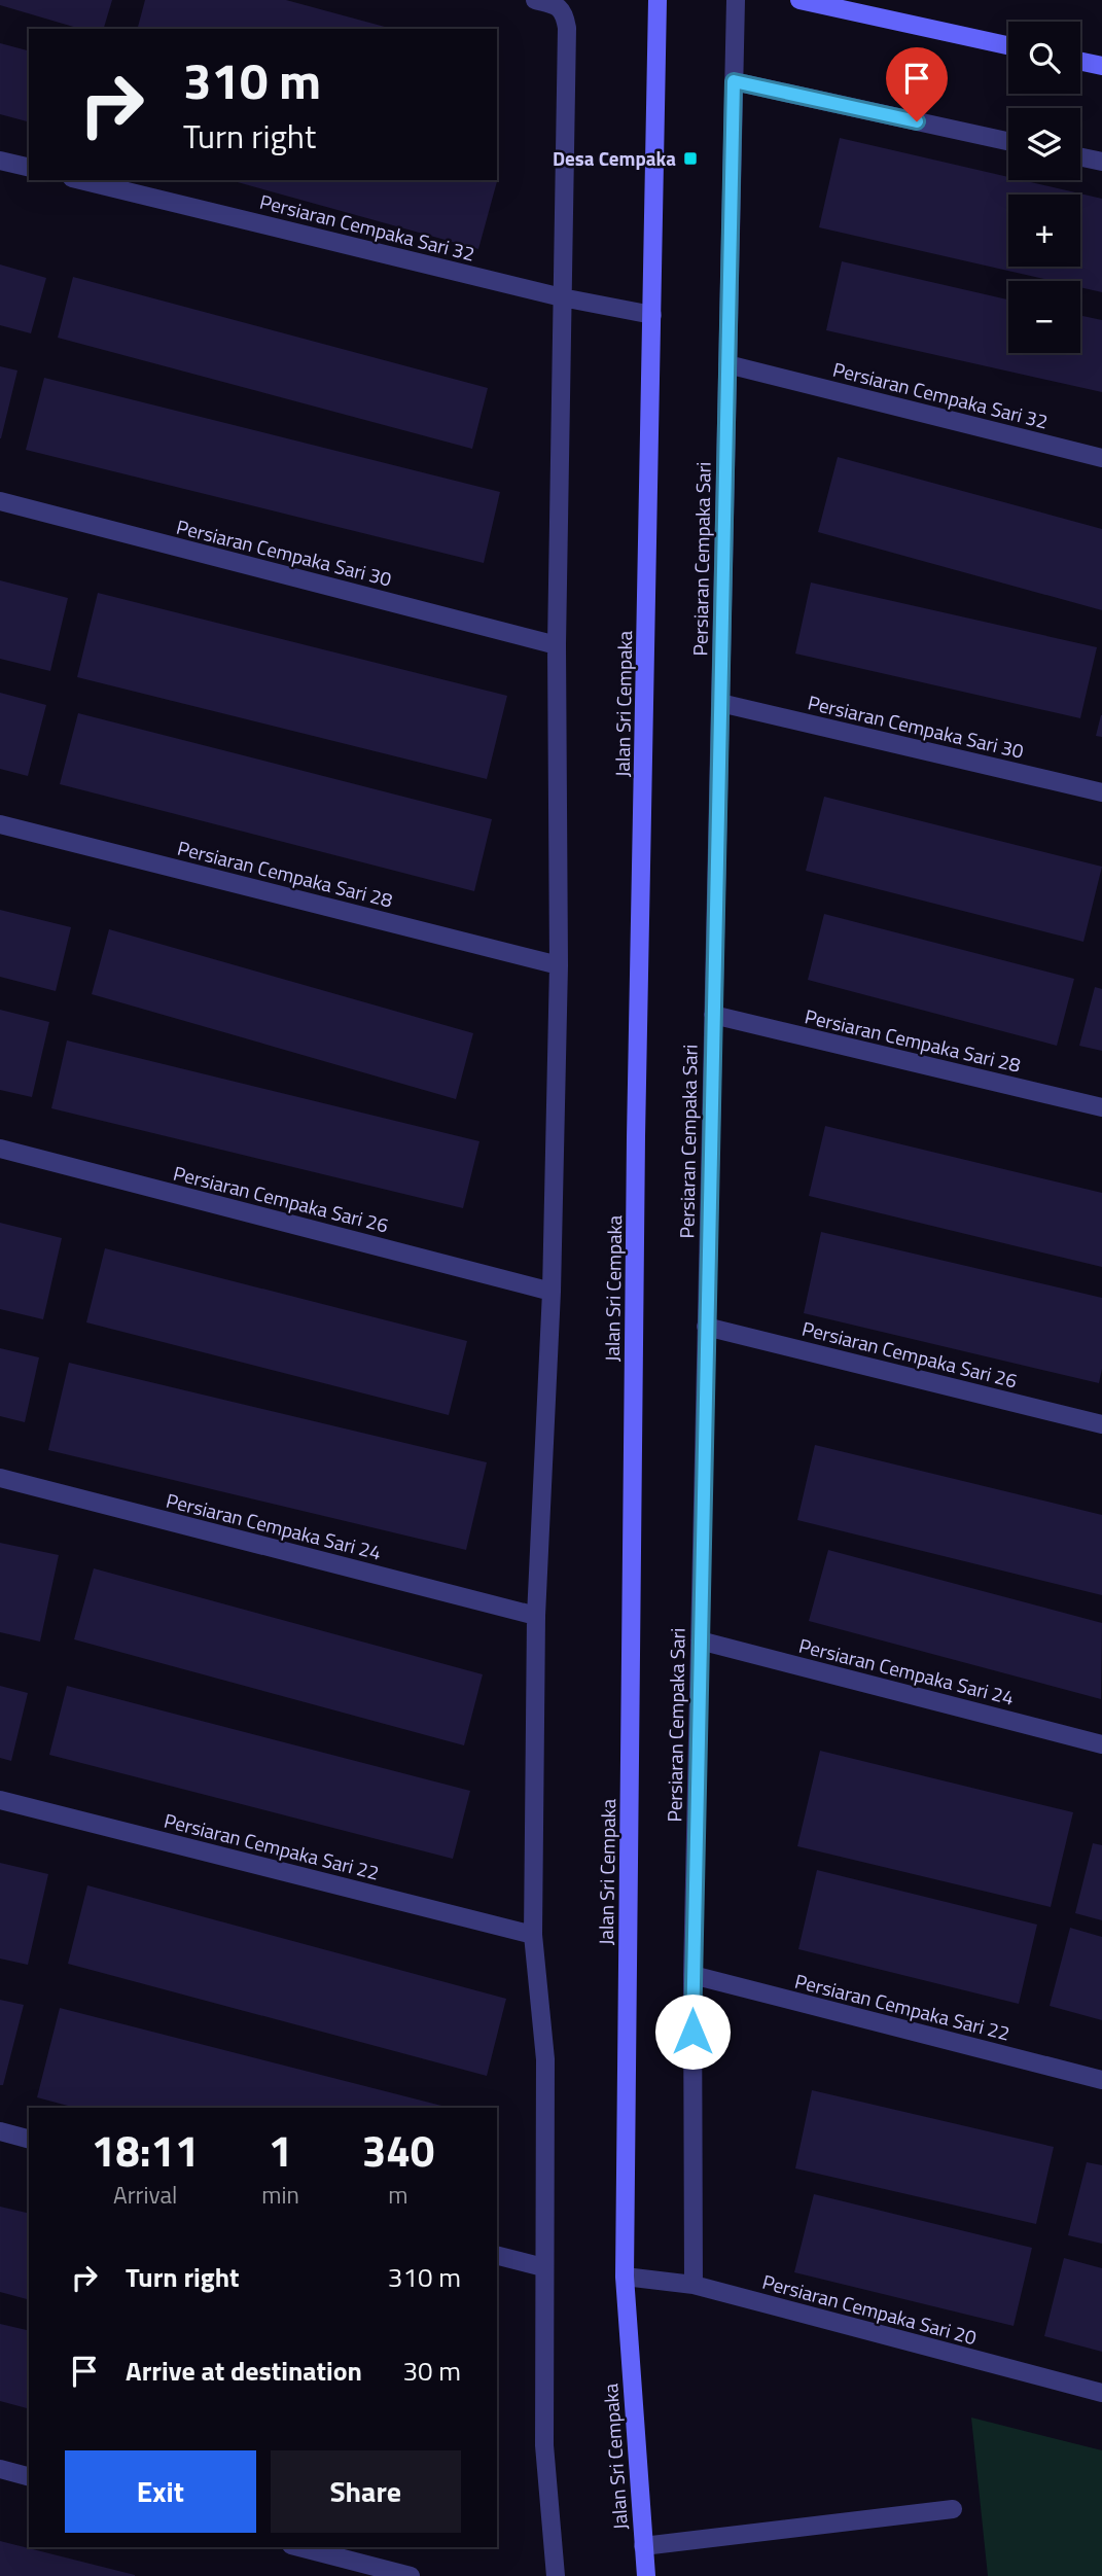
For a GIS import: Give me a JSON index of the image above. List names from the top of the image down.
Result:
{
  "streets": {
    "street": [
      "Persiaran Cempaka Sari 32",
      "Persiaran Cempaka Sari 30",
      "Persiaran Cempaka Sari",
      "Jalan Sri Cempaka",
      "Persiaran Cempaka Sari 28",
      "Persiaran Cempaka Sari 26",
      "Persiaran Cempaka Sari 24",
      "Persiaran Cempaka Sari 22",
      "Persiaran Cempaka Sari 20"
    ]
  },
  "crossings": [
    ["Persiaran Cempaka Sari 32", "Persiaran Cempaka Sari"],
    ["Persiaran Cempaka Sari 32", "Jalan Sri Cempaka"],
    ["Persiaran Cempaka Sari 30", "Persiaran Cempaka Sari"],
    ["Persiaran Cempaka Sari", "Persiaran Cempaka Sari 28"],
    ["Persiaran Cempaka Sari", "Persiaran Cempaka Sari 26"],
    ["Persiaran Cempaka Sari", "Persiaran Cempaka Sari 24"],
    ["Persiaran Cempaka Sari", "Persiaran Cempaka Sari 22"],
    ["Persiaran Cempaka Sari", "Persiaran Cempaka Sari 20"],
    ["Jalan Sri Cempaka", "Persiaran Cempaka Sari 20"]
  ],
  "places": {
    "transit": ["Desa Cempaka"]
  },
  "page": {
    "map_buttons": ["+", "−"],
    "turn": ["310 m", "Turn right"],
    "eta": [
      "18:11",
      "Arrival",
      "1",
      "min",
      "340",
      "m"
    ],
    "list": [
      {
        "name": "Turn right",
        "value": "310 m"
      },
      {
        "name": "Arrive at destination",
        "value": "30 m"
      }
    ],
    "buttons": ["Exit", "Share"]
  }
}
